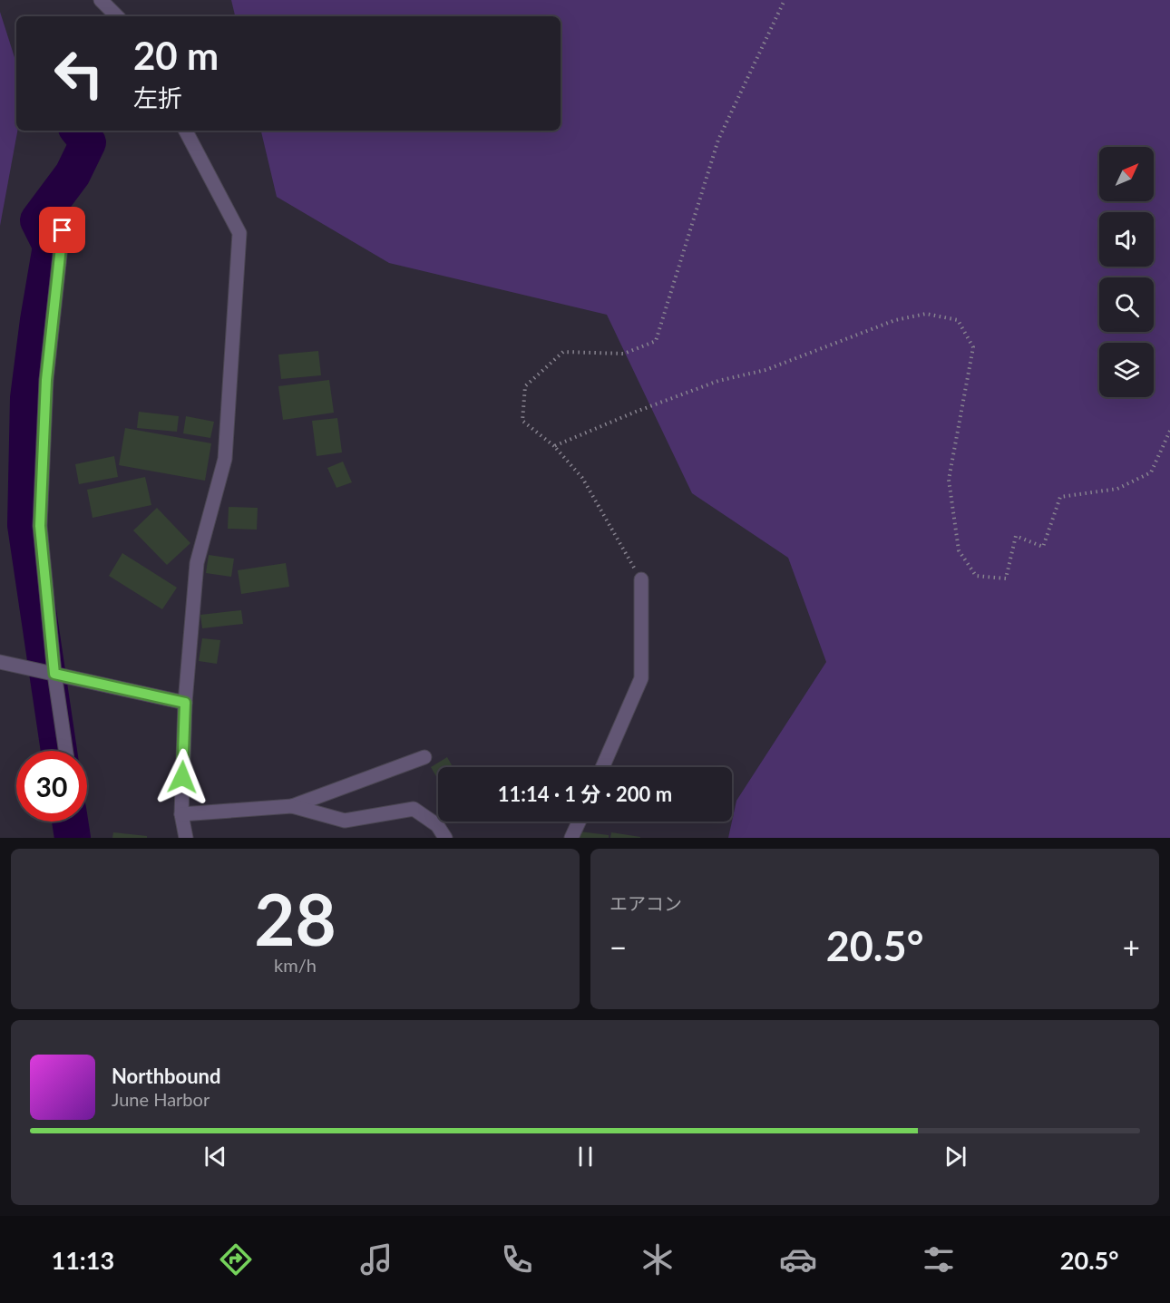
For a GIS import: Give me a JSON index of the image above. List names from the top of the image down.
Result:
{
  "north": "top right",
  "page": {
    "turn": ["20 m", "左折"],
    "limit": "30",
    "trip": "11:14 · 1 分 · 200 m",
    "tile": [
      ["28", "km/h"],
      "エアコン"
    ],
    "heat": ["−", "20.5°", "+"],
    "song": ["Northbound", "June Harbor"],
    "tabs": ["11:13", "20.5°"]
  }
}
